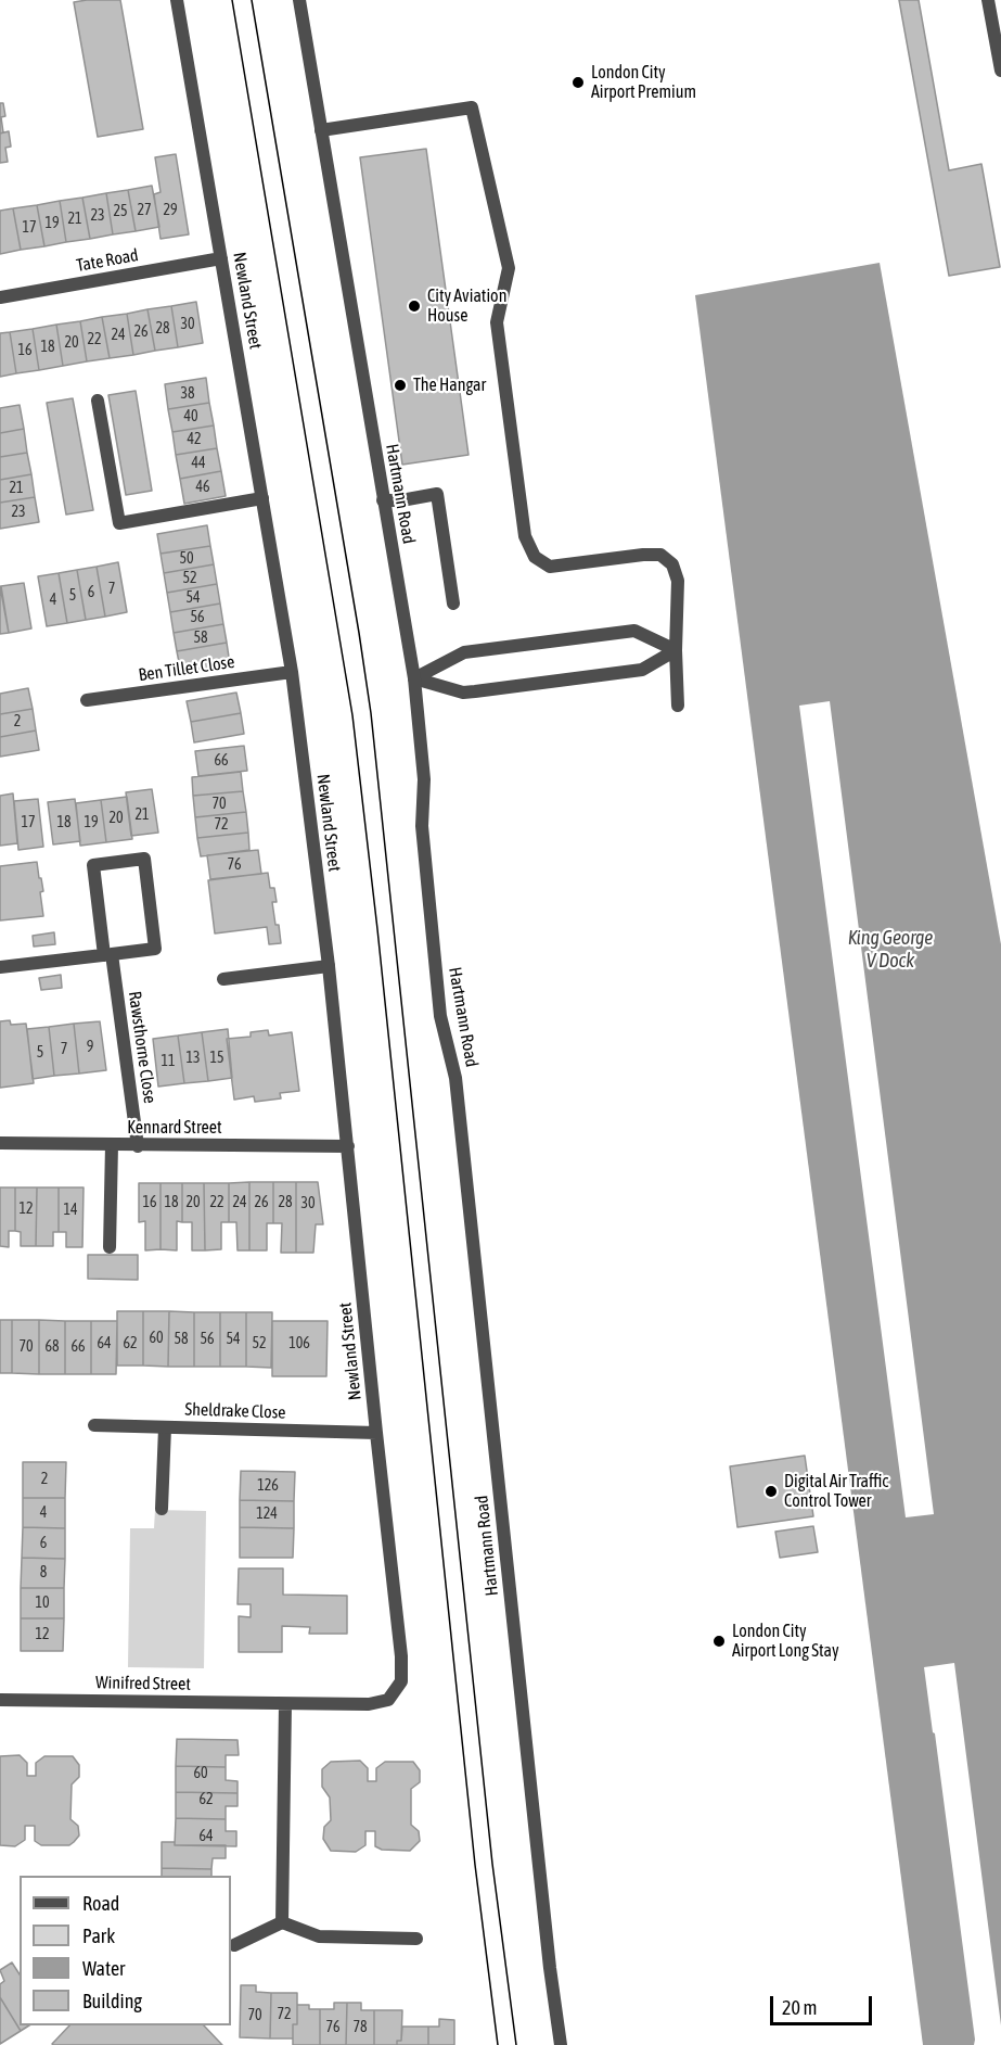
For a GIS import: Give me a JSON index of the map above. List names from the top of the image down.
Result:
{
  "streets": {
    "street": [
      "Tate Road",
      "Newland Street",
      "Hartmann Road",
      "Ben Tillet Close",
      "Rawsthorne Close",
      "Kennard Street",
      "Sheldrake Close",
      "Winifred Street"
    ]
  },
  "crossings": [
    ["Tate Road", "Newland Street"],
    ["Newland Street", "Ben Tillet Close"],
    ["Newland Street", "Kennard Street"],
    ["Newland Street", "Sheldrake Close"],
    ["Newland Street", "Winifred Street"],
    ["Rawsthorne Close", "Kennard Street"]
  ],
  "water": ["King George V Dock"],
  "places": [
    "London City Airport Premium",
    "City Aviation House",
    "The Hangar",
    "Digital Air Traffic Control Tower",
    "London City Airport Long Stay"
  ],
  "house_numbers": [
    "27",
    "29",
    "25",
    "23",
    "21",
    "19",
    "17",
    "30",
    "28",
    "26",
    "24",
    "22",
    "20",
    "18",
    "16",
    "38",
    "40",
    "42",
    "44",
    "46",
    "21",
    "23",
    "50",
    "52",
    "7",
    "6",
    "5",
    "54",
    "4",
    "56",
    "58",
    "2",
    "66",
    "70",
    "21",
    "20",
    "17",
    "18",
    "19",
    "72",
    "76",
    "9",
    "7",
    "5",
    "13",
    "15",
    "11",
    "16",
    "18",
    "20",
    "22",
    "24",
    "26",
    "28",
    "30",
    "12",
    "14",
    "60",
    "58",
    "56",
    "54",
    "64",
    "62",
    "52",
    "106",
    "70",
    "68",
    "66",
    "2",
    "126",
    "4",
    "124",
    "6",
    "8",
    "10",
    "12",
    "60",
    "62",
    "64",
    "72",
    "70",
    "76",
    "78"
  ],
  "legend": [
    "Road",
    "Park",
    "Water",
    "Building"
  ],
  "scale_bar": "20 m"
}
